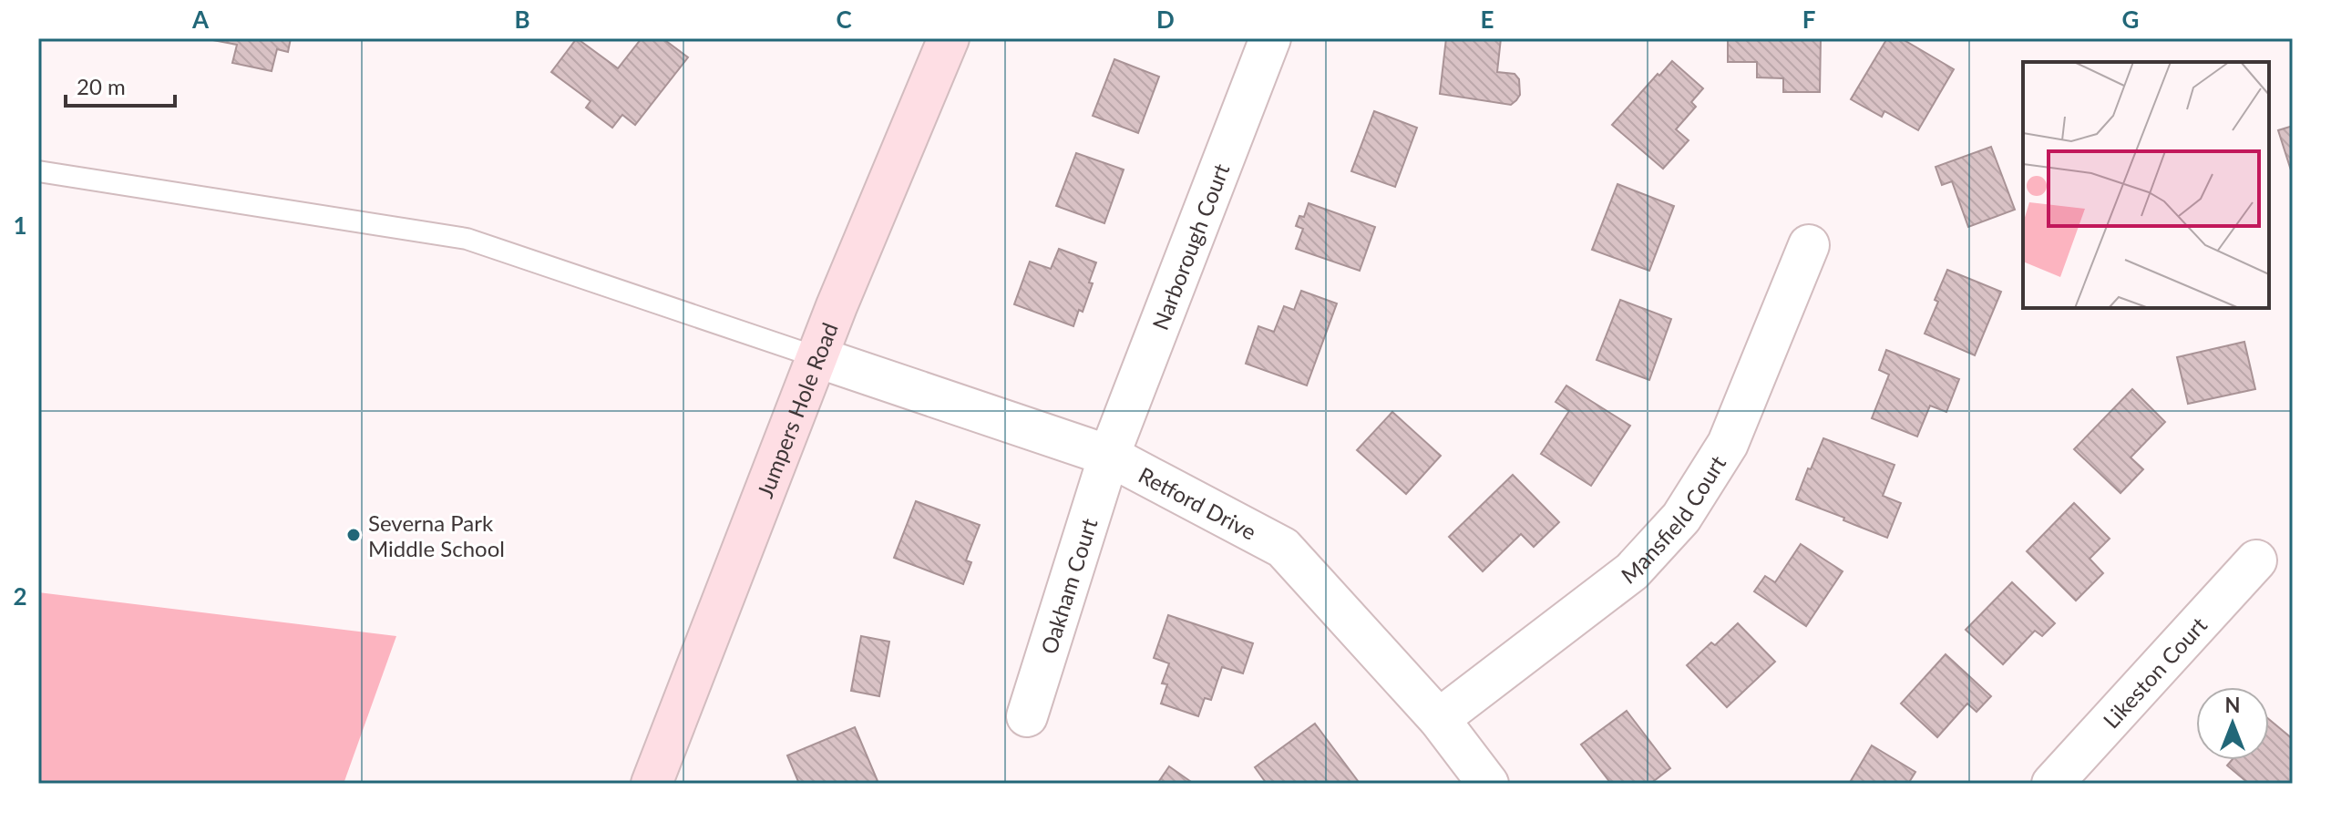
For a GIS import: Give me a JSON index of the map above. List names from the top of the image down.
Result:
{
  "streets": {
    "main road": ["Jumpers Hole Road"],
    "street": [
      "Narborough Court",
      "Retford Drive",
      "Mansfield Court",
      "Oakham Court",
      "Likeston Court"
    ]
  },
  "crossings": [
    ["Narborough Court", "Retford Drive"],
    ["Narborough Court", "Oakham Court"],
    ["Jumpers Hole Road", "Retford Drive"],
    ["Retford Drive", "Mansfield Court"],
    ["Retford Drive", "Oakham Court"]
  ],
  "places": ["Severna Park Middle School"],
  "scale_bar": "20 m",
  "north": "top",
  "grid": {
    "columns": [
      "A",
      "B",
      "C",
      "D",
      "E",
      "F",
      "G"
    ],
    "rows": ["1", "2"]
  }
}
